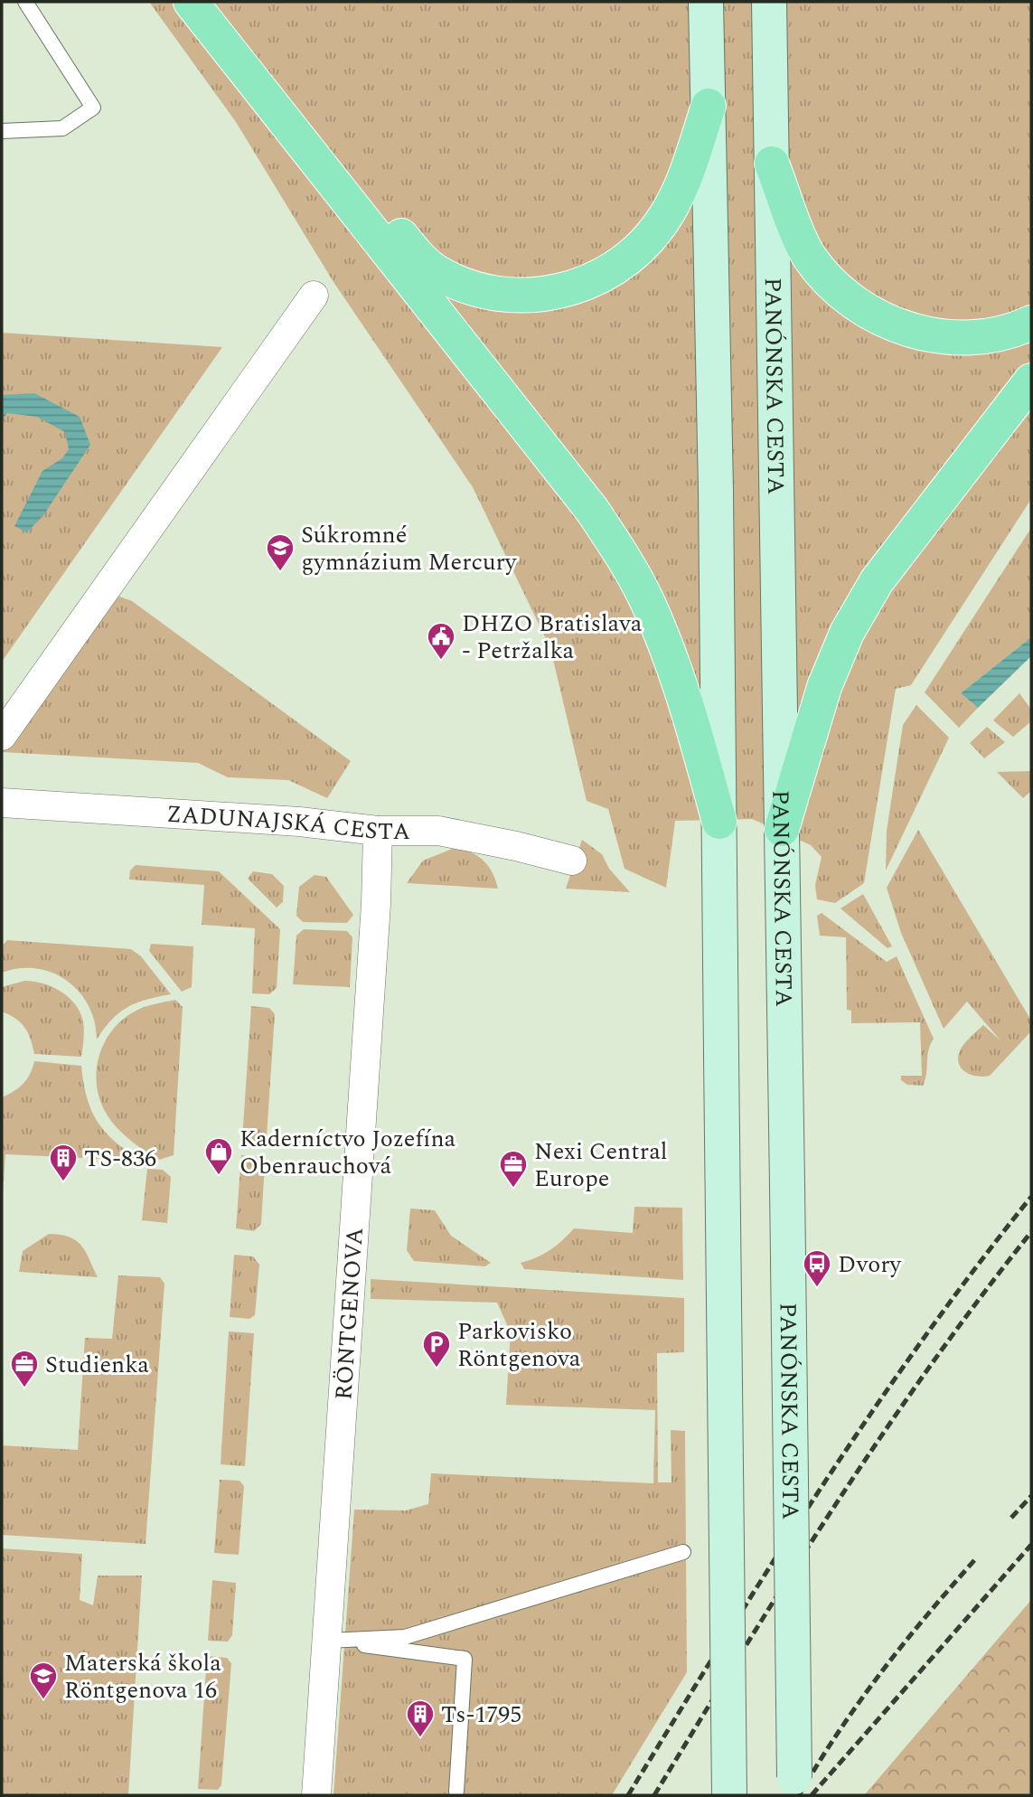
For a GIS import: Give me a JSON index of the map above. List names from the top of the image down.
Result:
{
  "streets": {
    "main road": ["PANÓNSKA CESTA"],
    "street": ["ZADUNAJSKÁ CESTA", "RÖNTGENOVA"]
  },
  "crossings": [
    ["ZADUNAJSKÁ CESTA", "RÖNTGENOVA"]
  ],
  "places": {
    "school or university": ["Súkromné gymnázium Mercury", "Materská škola Röntgenova 16"],
    "public building": ["DHZO Bratislava - Petržalka"],
    "shop": ["Kaderníctvo Jozefína Obenrauchová"],
    "building": ["TS-836", "Ts-1795"],
    "office": ["Nexi Central Europe", "Studienka"],
    "bus stop": ["Dvory"],
    "parking": ["Parkovisko Röntgenova"]
  }
}
